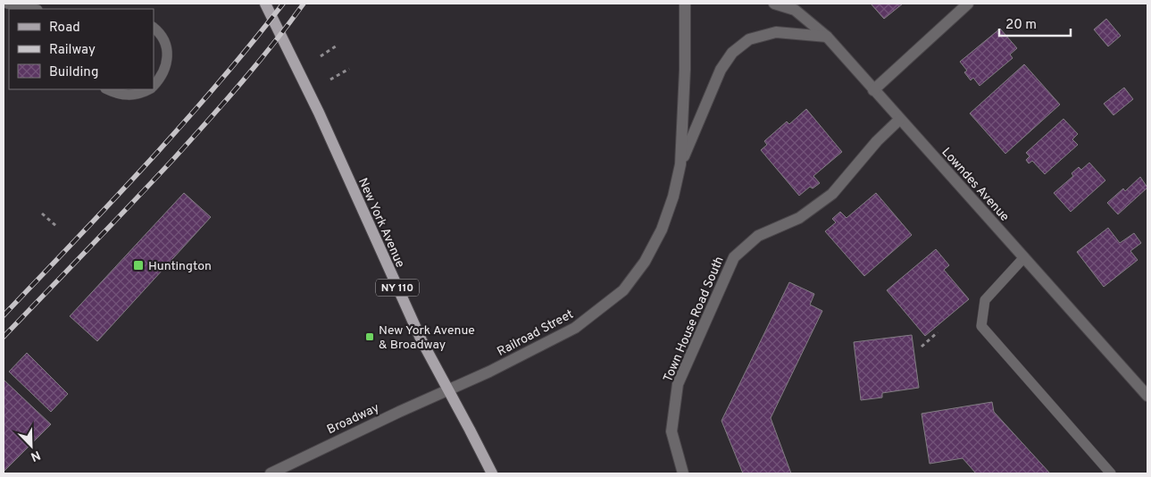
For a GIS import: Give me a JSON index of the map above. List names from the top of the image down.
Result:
{
  "streets": {
    "main road": ["New York Avenue", "NY 110"],
    "street": [
      "Lowndes Avenue",
      "Town House Road South",
      "Railroad Street",
      "Broadway"
    ]
  },
  "crossings": [
    ["Lowndes Avenue", "Town House Road South"],
    ["Lowndes Avenue", "Railroad Street"],
    ["New York Avenue", "Railroad Street"],
    ["New York Avenue", "Broadway"],
    ["Railroad Street", "Broadway"]
  ],
  "places": {
    "transit": ["Huntington", "New York Avenue & Broadway"]
  },
  "legend": ["Road", "Railway", "Building"],
  "scale_bar": "20 m",
  "north": "bottom right"
}
